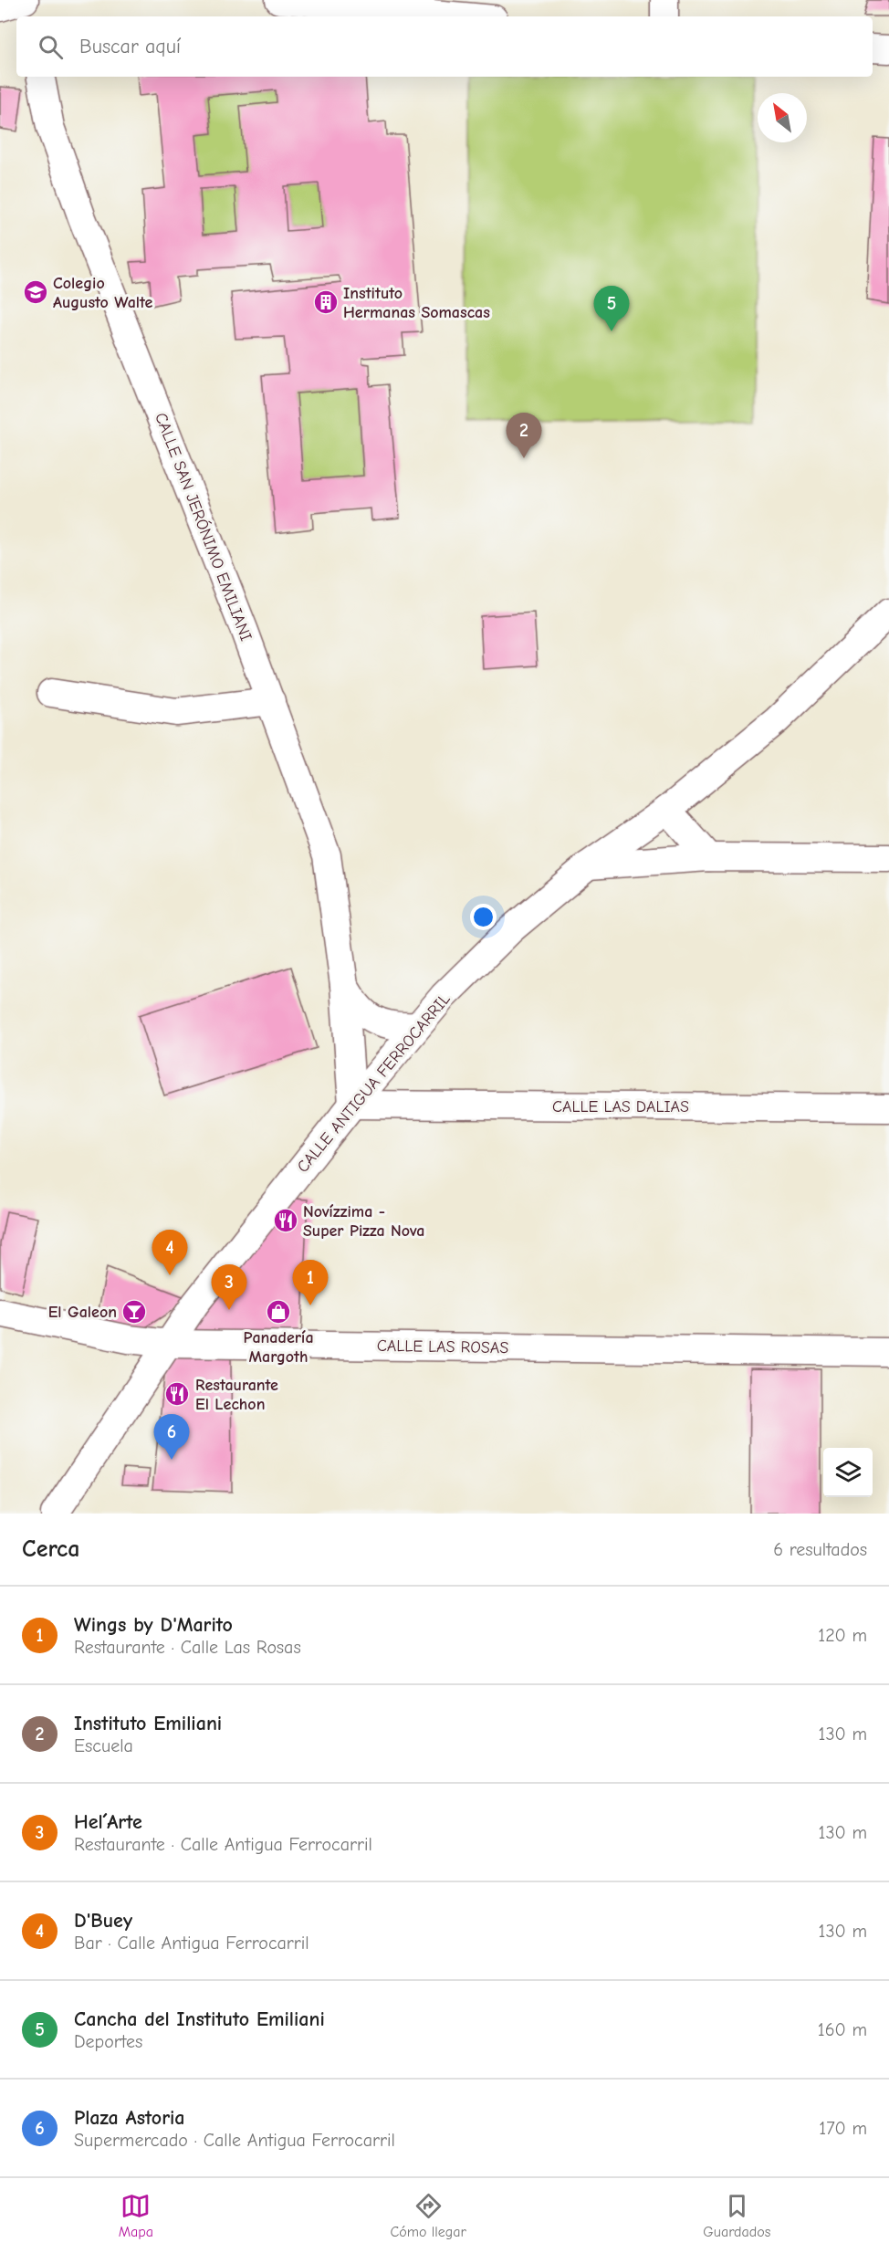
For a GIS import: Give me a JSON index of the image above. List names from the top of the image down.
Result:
{
  "streets": {
    "street": [
      "CALLE SAN JERÓNIMO EMILIANI",
      "CALLE ANTIGUA FERROCARRIL",
      "CALLE LAS DALIAS",
      "CALLE LAS ROSAS"
    ]
  },
  "crossings": [
    ["CALLE SAN JERÓNIMO EMILIANI", "CALLE ANTIGUA FERROCARRIL"],
    ["CALLE SAN JERÓNIMO EMILIANI", "CALLE LAS DALIAS"],
    ["CALLE ANTIGUA FERROCARRIL", "CALLE LAS DALIAS"],
    ["CALLE ANTIGUA FERROCARRIL", "CALLE LAS ROSAS"]
  ],
  "places": {
    "school or university": ["Colegio Augusto Walte"],
    "building": ["Instituto Hermanas Somascas"],
    "restaurant": ["Novízzima - Super Pizza Nova", "Restaurante El Lechon"],
    "bar": ["El Galeon"],
    "shop": ["Panadería Margoth"]
  },
  "north": "top left",
  "page": {
    "search": "Buscar aquí",
    "pins": [
      "5",
      "2",
      "4",
      "1",
      "3",
      "6"
    ],
    "heading": ["Cerca", "6 resultados"],
    "list": [
      {
        "mark": "1",
        "name": "Wings by D'Marito",
        "note": "Restaurante · Calle Las Rosas",
        "value": "120 m"
      },
      {
        "mark": "2",
        "name": "Instituto Emiliani",
        "note": "Escuela",
        "value": "130 m"
      },
      {
        "mark": "3",
        "name": "Hel´Arte",
        "note": "Restaurante · Calle Antigua Ferrocarril",
        "value": "130 m"
      },
      {
        "mark": "4",
        "name": "D'Buey",
        "note": "Bar · Calle Antigua Ferrocarril",
        "value": "130 m"
      },
      {
        "mark": "5",
        "name": "Cancha del Instituto Emiliani",
        "note": "Deportes",
        "value": "160 m"
      },
      {
        "mark": "6",
        "name": "Plaza Astoria",
        "note": "Supermercado · Calle Antigua Ferrocarril",
        "value": "170 m"
      }
    ],
    "nav": ["Mapa", "Cómo llegar", "Guardados"]
  }
}
